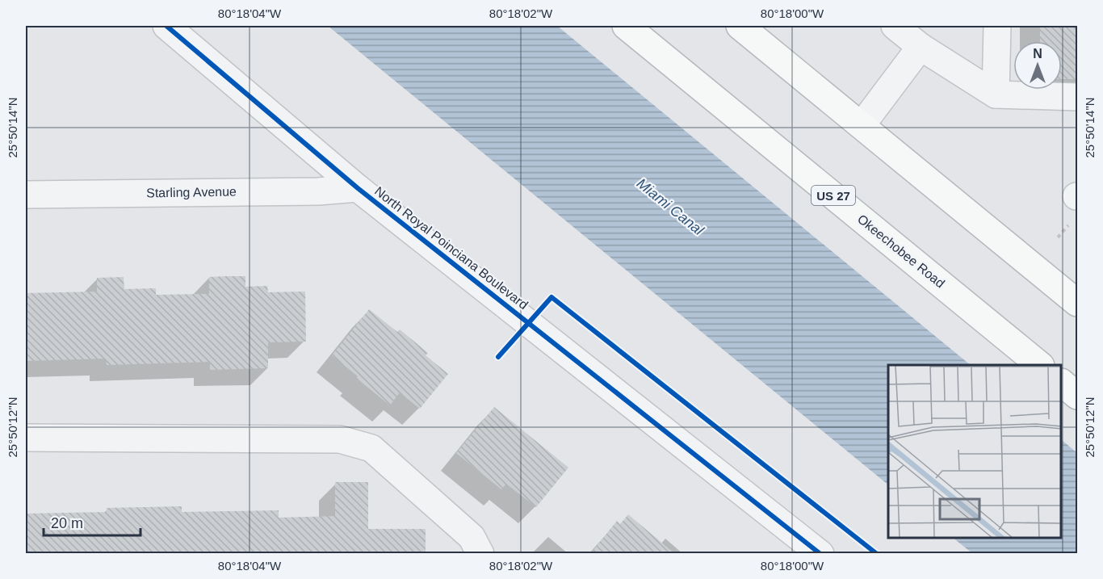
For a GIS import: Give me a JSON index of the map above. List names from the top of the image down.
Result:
{
  "streets": {
    "highway": ["US 27", "Okeechobee Road"],
    "street": ["Starling Avenue", "North Royal Poinciana Boulevard"]
  },
  "crossings": [
    ["Starling Avenue", "North Royal Poinciana Boulevard"]
  ],
  "water": ["Miami Canal"],
  "scale_bar": "20 m",
  "north": "top",
  "coordinates": [
    "80°18'04\"W",
    "80°18'02\"W",
    "80°18'00\"W",
    "25°50'14\"N",
    "25°50'12\"N"
  ]
}
